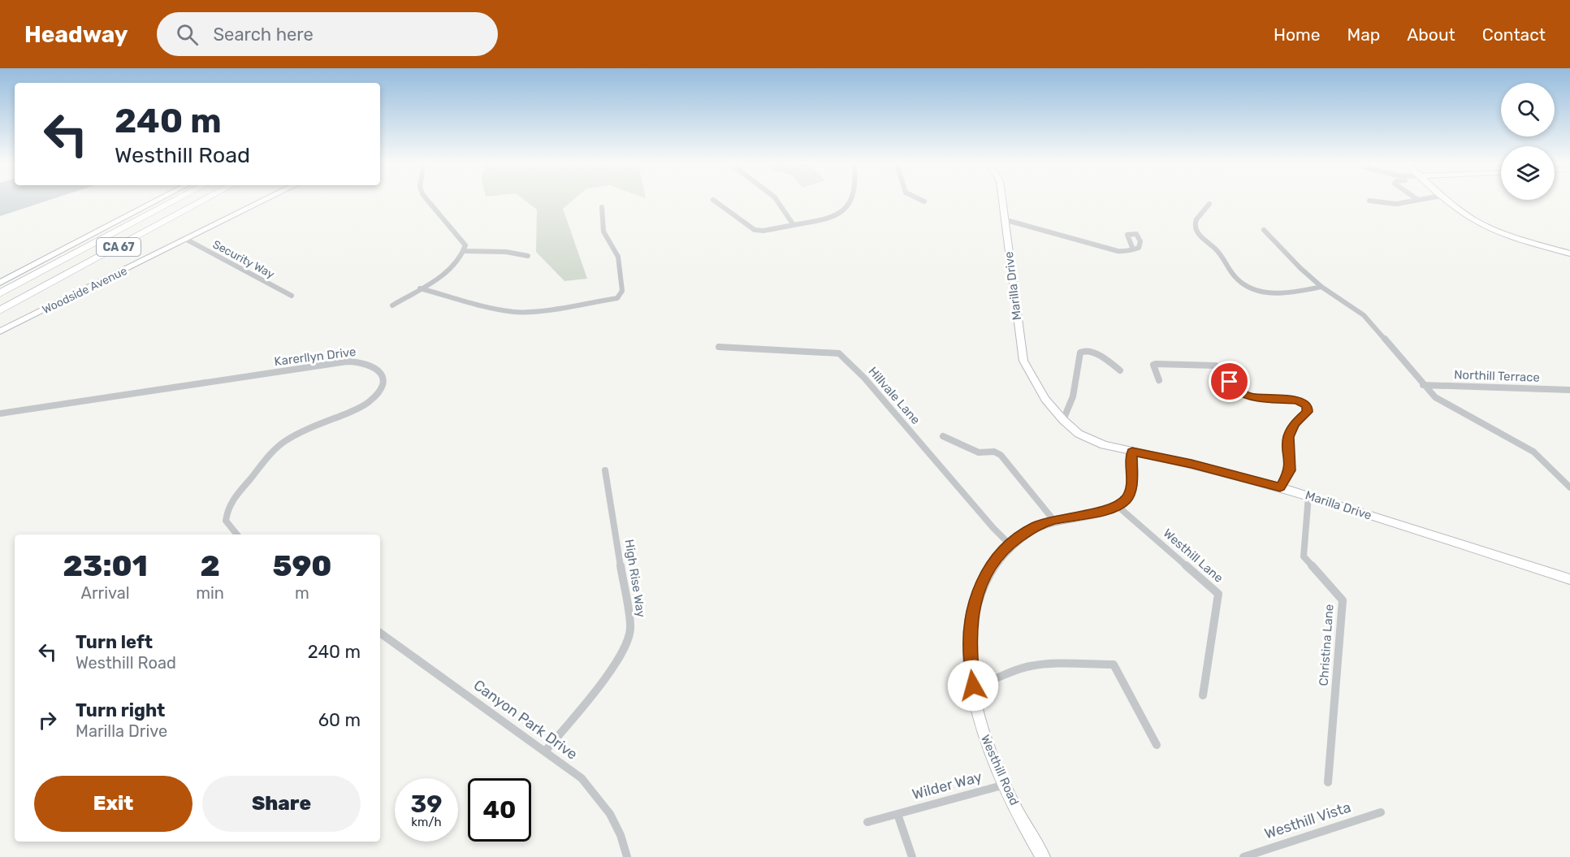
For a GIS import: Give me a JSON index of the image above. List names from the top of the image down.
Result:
{
  "streets": {
    "highway": ["CA 67"],
    "street": [
      "Security Way",
      "Marilla Drive",
      "Woodside Avenue",
      "Karerllyn Drive",
      "Northill Terrace",
      "Hillvale Lane",
      "Westhill Lane",
      "High Rise Way",
      "Christina Lane",
      "Canyon Park Drive",
      "Westhill Road",
      "Wilder Way",
      "Westhill Vista"
    ]
  },
  "crossings": [
    ["Security Way", "Woodside Avenue"],
    ["Marilla Drive", "Christina Lane"],
    ["Hillvale Lane", "Westhill Road"],
    ["Westhill Lane", "Westhill Road"],
    ["High Rise Way", "Canyon Park Drive"],
    ["Westhill Road", "Wilder Way"]
  ],
  "page": {
    "header": "Headway",
    "search": "Search here",
    "nav": [
      "Home",
      "Map",
      "About",
      "Contact"
    ],
    "turn": ["240 m", "Westhill Road"],
    "eta": [
      "23:01",
      "Arrival",
      "2",
      "min",
      "590",
      "m"
    ],
    "list": [
      {
        "name": "Turn left",
        "note": "Westhill Road",
        "value": "240 m"
      },
      {
        "name": "Turn right",
        "note": "Marilla Drive",
        "value": "60 m"
      }
    ],
    "buttons": ["Exit", "Share"],
    "speed": "39 km/h",
    "limit": "40"
  }
}
